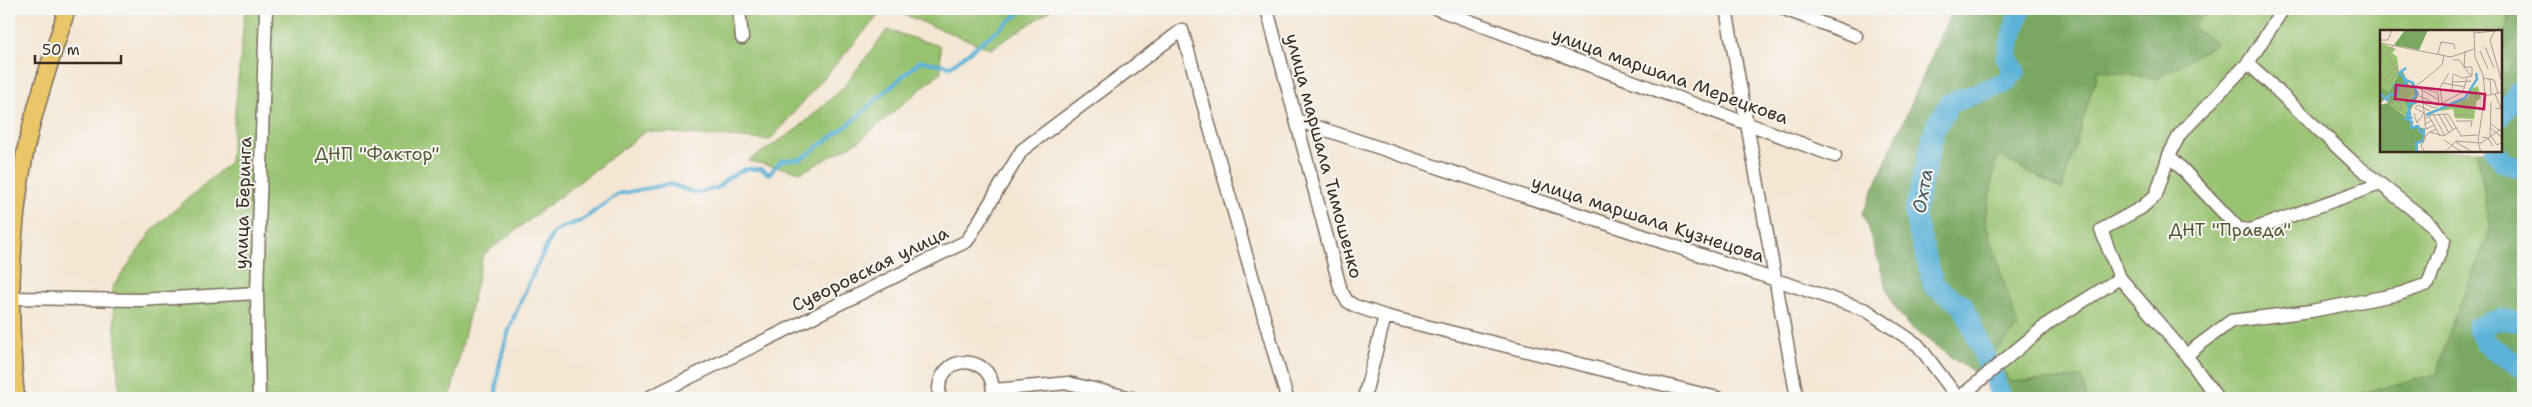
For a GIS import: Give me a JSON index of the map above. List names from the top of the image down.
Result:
{
  "streets": {
    "street": [
      "улица маршала Мерецкова",
      "улица маршала Тимошенко",
      "улица Беринга",
      "улица маршала Кузнецова",
      "Суворовская улица"
    ]
  },
  "crossings": [
    ["улица маршала Тимошенко", "улица маршала Кузнецова"]
  ],
  "water": ["Охта"],
  "parks": ["ДНП \"Фактор\"", "ДНТ \"Правда\""],
  "scale_bar": "50 m"
}
